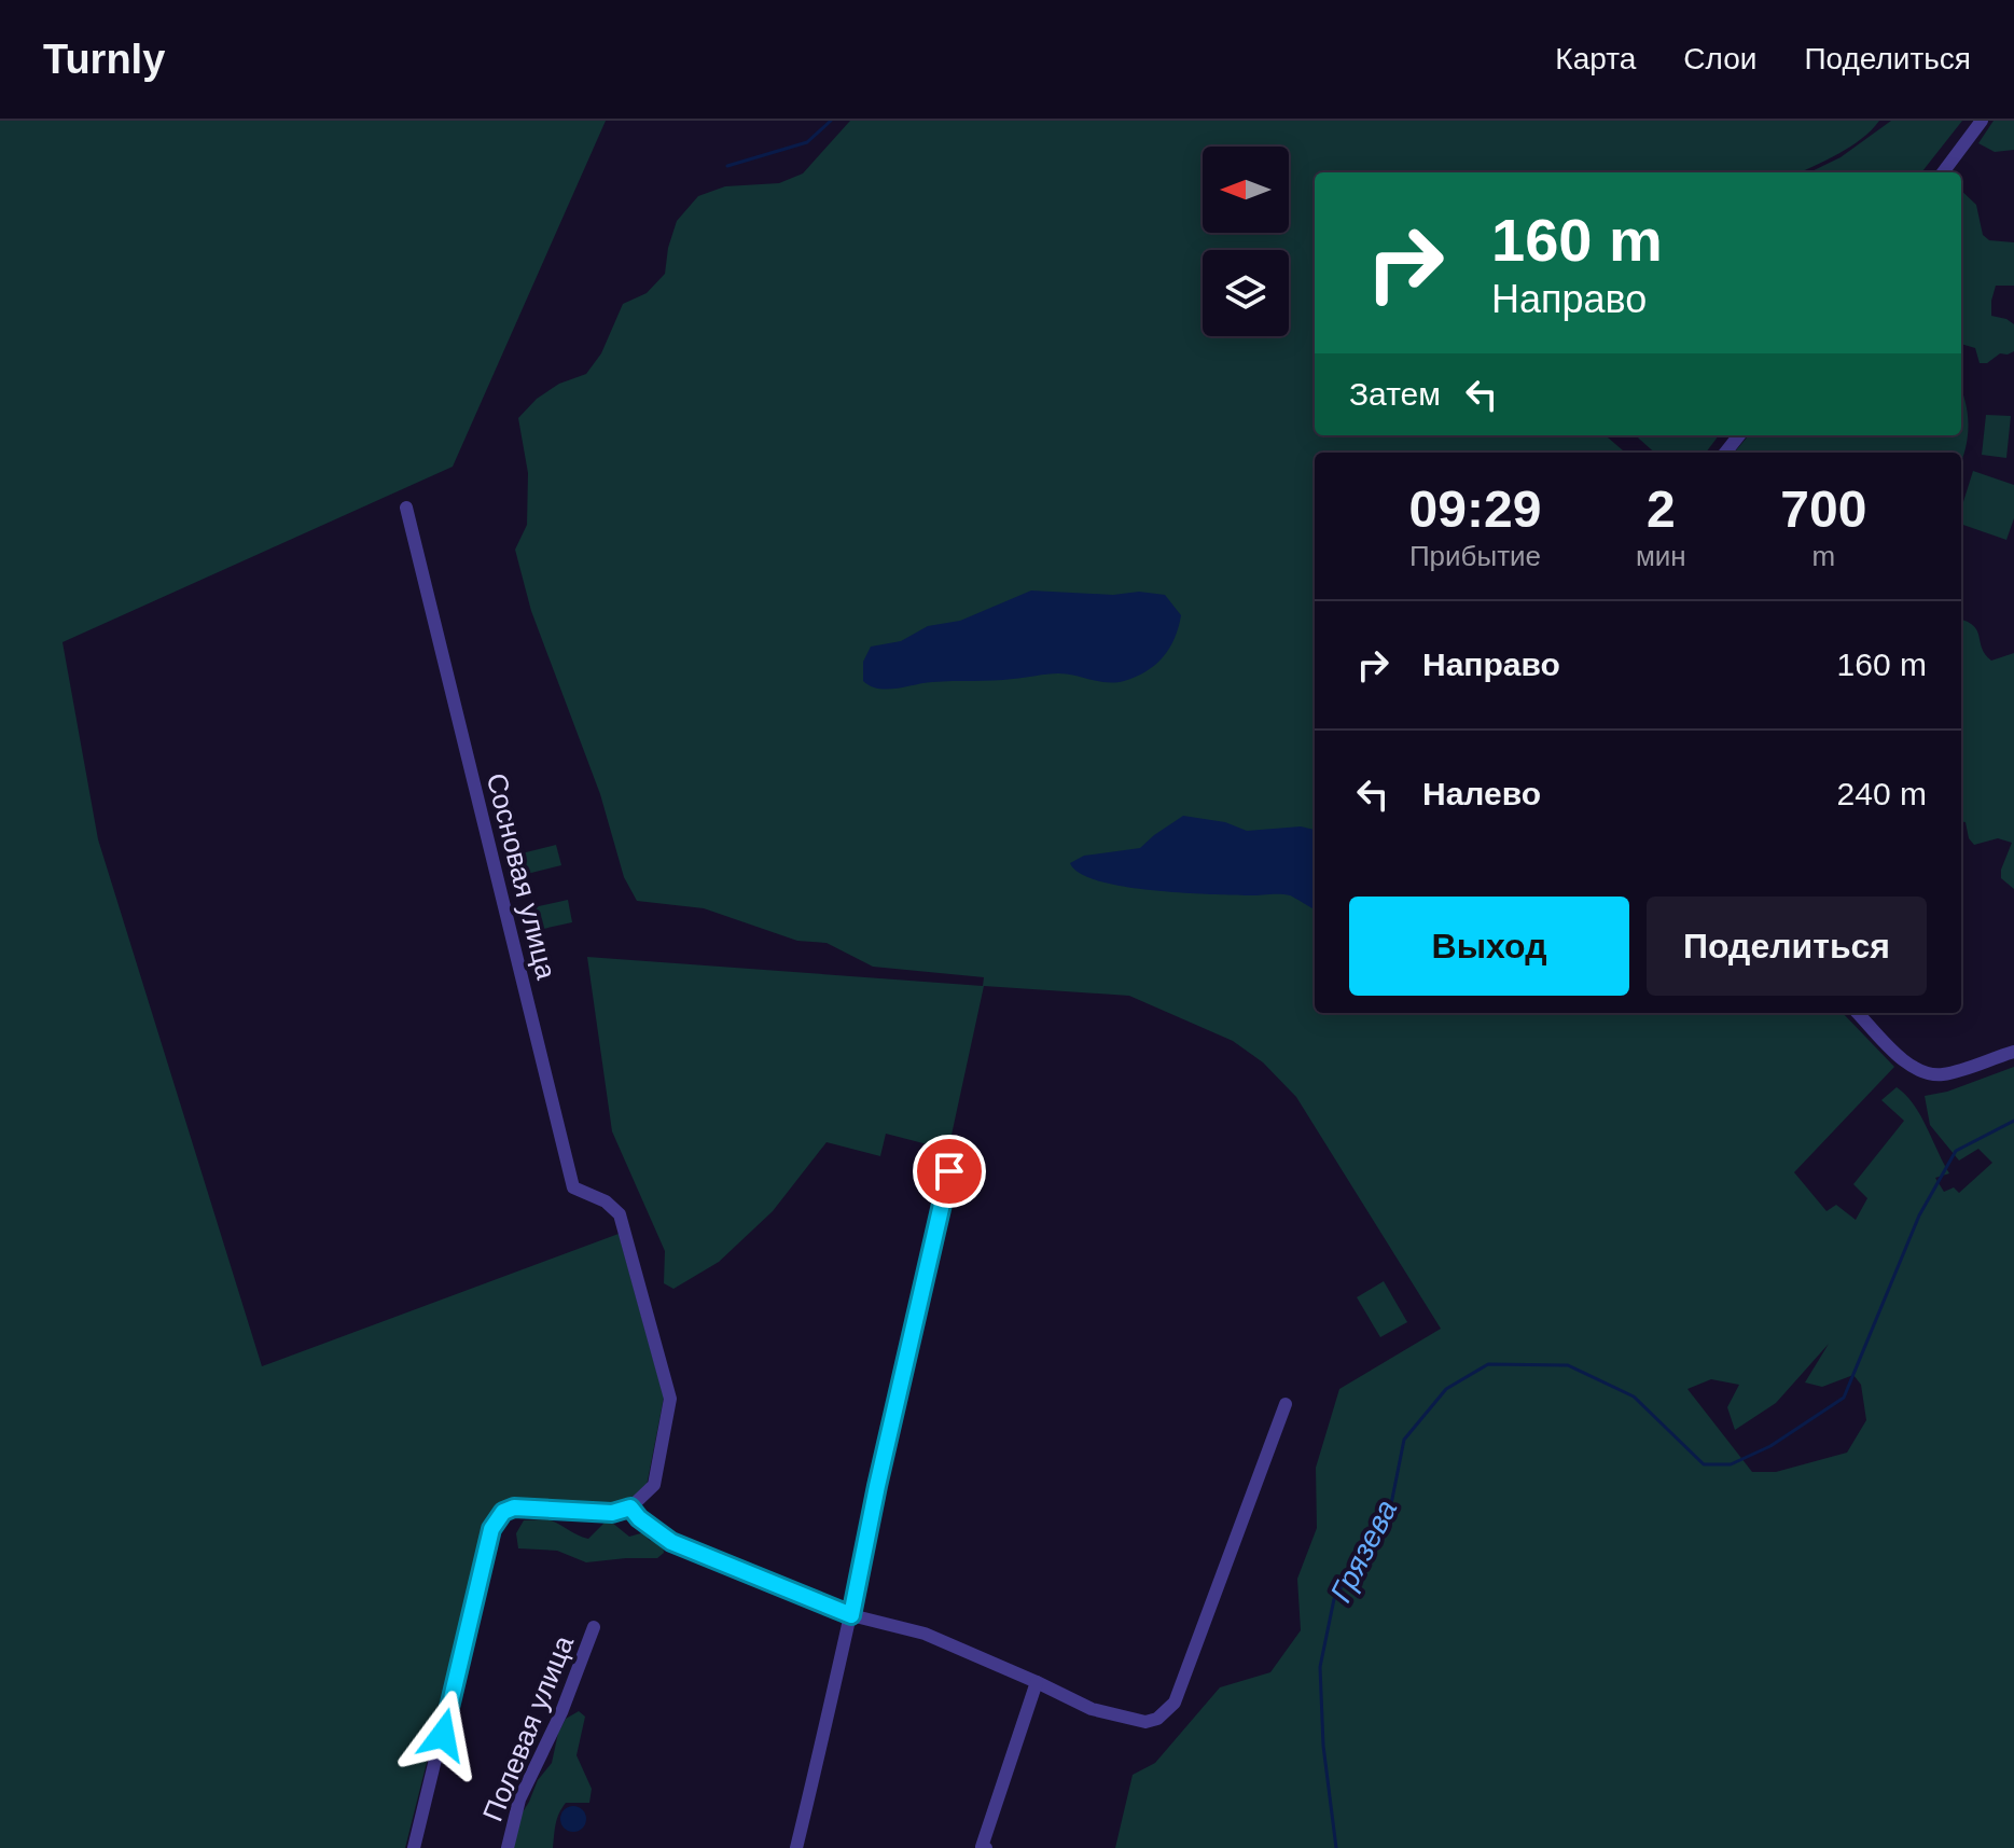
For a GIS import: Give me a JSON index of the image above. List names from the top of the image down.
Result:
{
  "streets": {
    "street": ["Сосновая улица", "Полевая улица"]
  },
  "water": ["Грязева"],
  "north": "left",
  "page": {
    "header": "Turnly",
    "nav": ["Карта", "Слои", "Поделиться"],
    "turn": ["160 m", "Направо"],
    "then": "Затем",
    "eta": [
      "09:29",
      "Прибытие",
      "2",
      "мин",
      "700",
      "m"
    ],
    "list": [
      {
        "name": "Направо",
        "value": "160 m"
      },
      {
        "name": "Налево",
        "value": "240 m"
      }
    ],
    "buttons": ["Выход", "Поделиться"]
  }
}
